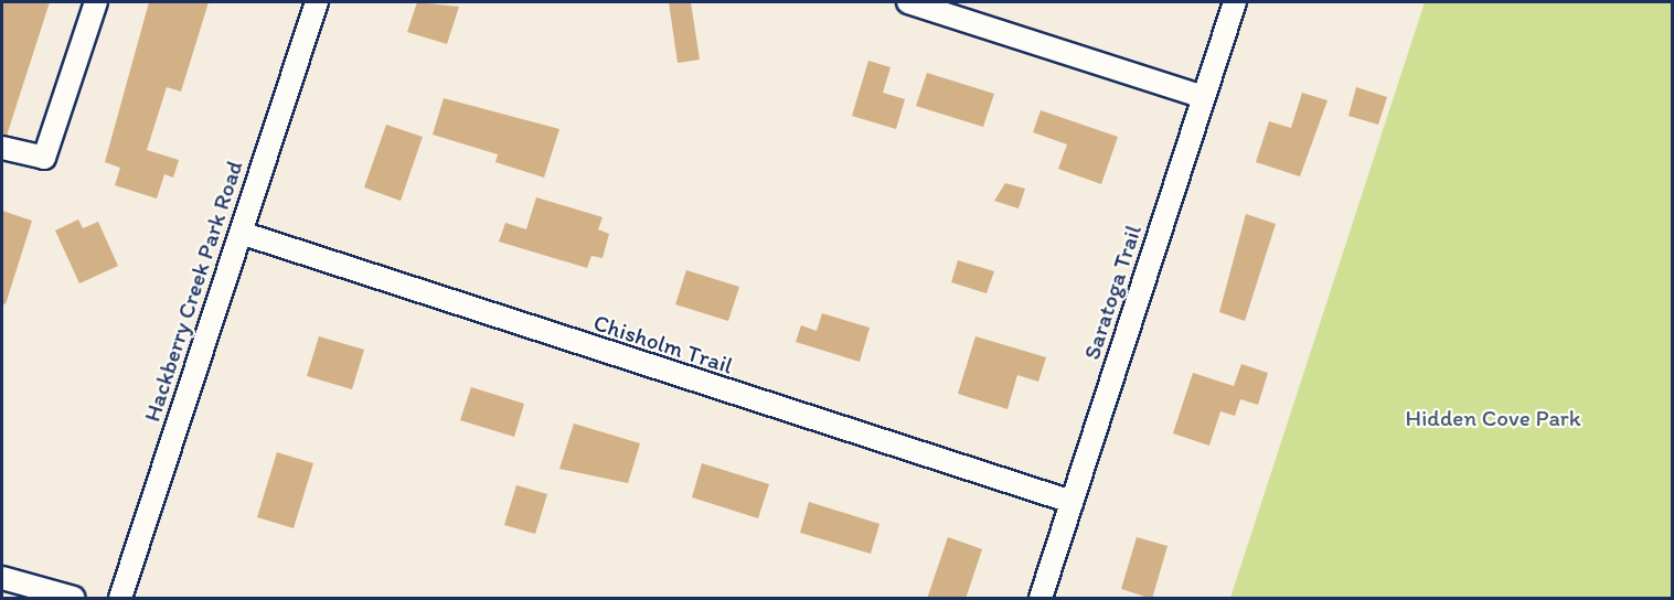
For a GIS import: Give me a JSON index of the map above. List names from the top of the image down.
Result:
{
  "streets": {
    "street": ["Hackberry Creek Park Road", "Saratoga Trail", "Chisholm Trail"]
  },
  "crossings": [
    ["Hackberry Creek Park Road", "Chisholm Trail"],
    ["Saratoga Trail", "Chisholm Trail"]
  ],
  "parks": ["Hidden Cove Park"]
}
